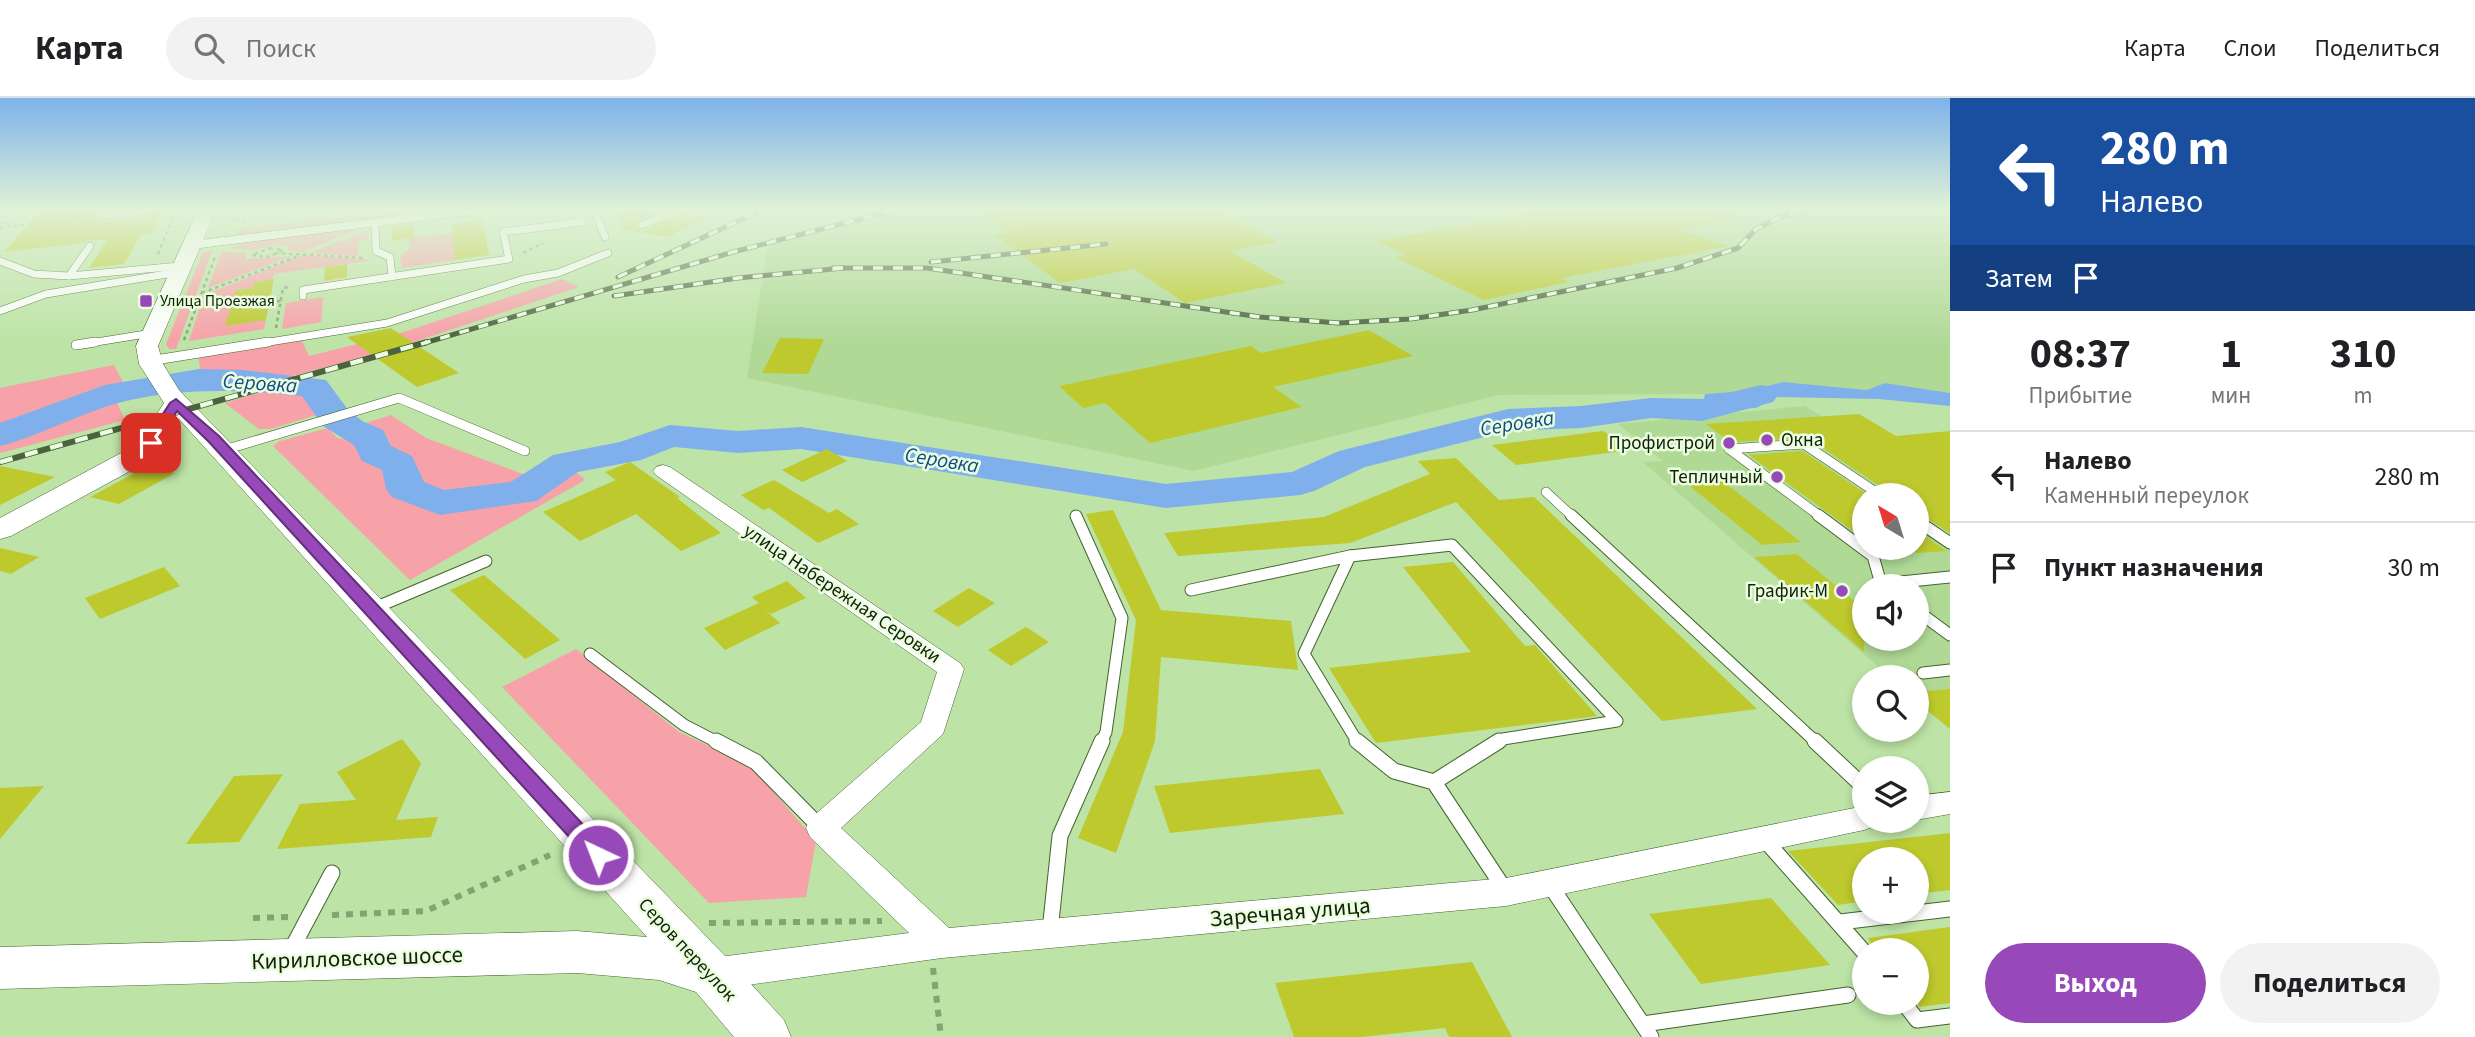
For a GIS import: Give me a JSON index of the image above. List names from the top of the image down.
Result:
{
  "streets": {
    "street": [
      "улица Набережная Серовки",
      "Заречная улица",
      "Серов переулок",
      "Кирилловское шоссе"
    ]
  },
  "crossings": [
    ["Заречная улица", "Серов переулок"],
    ["Заречная улица", "Кирилловское шоссе"],
    ["Серов переулок", "Кирилловское шоссе"]
  ],
  "water": ["Серовка"],
  "places": {
    "transit": ["Улица Проезжая"],
    "other": [
      "Окна",
      "Профистрой",
      "Тепличный",
      "График-М"
    ]
  },
  "north": "top left",
  "page": {
    "header": "Карта",
    "search": "Поиск",
    "nav": ["Карта", "Слои", "Поделиться"],
    "turn": ["280 m", "Налево"],
    "then": "Затем",
    "eta": [
      "08:37",
      "Прибытие",
      "1",
      "мин",
      "310",
      "m"
    ],
    "list": [
      {
        "name": "Налево",
        "note": "Каменный переулок",
        "value": "280 m"
      },
      {
        "name": "Пункт назначения",
        "value": "30 m"
      }
    ],
    "map_buttons": ["+", "−"],
    "buttons": ["Выход", "Поделиться"]
  }
}
